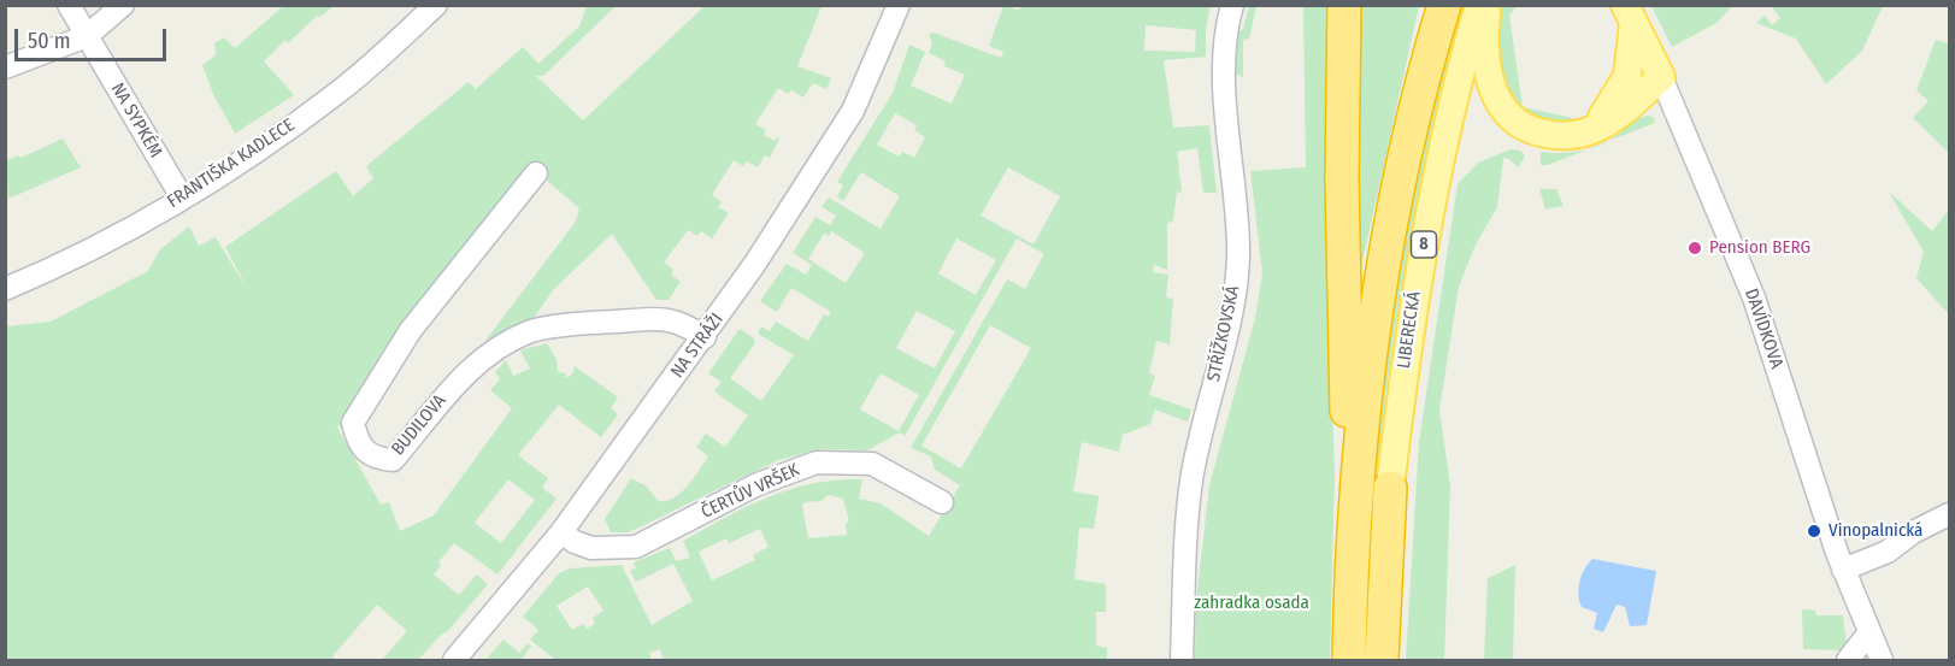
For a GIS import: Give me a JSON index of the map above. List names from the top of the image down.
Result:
{
  "streets": {
    "highway": ["8", "LIBERECKÁ"],
    "main road": ["DAVÍDKOVA"],
    "street": [
      "NA SYPKÉM",
      "FRANTIŠKA KADLECE",
      "STŘÍŽKOVSKÁ",
      "NA STRÁŽI",
      "BUDILOVA",
      "ČERTŮV VRŠEK"
    ]
  },
  "crossings": [
    ["NA SYPKÉM", "FRANTIŠKA KADLECE"],
    ["NA STRÁŽI", "BUDILOVA"],
    ["NA STRÁŽI", "ČERTŮV VRŠEK"]
  ],
  "parks": ["zahradka osada"],
  "places": ["Pension BERG", "Vinopalnická"],
  "scale_bar": "50 m"
}
